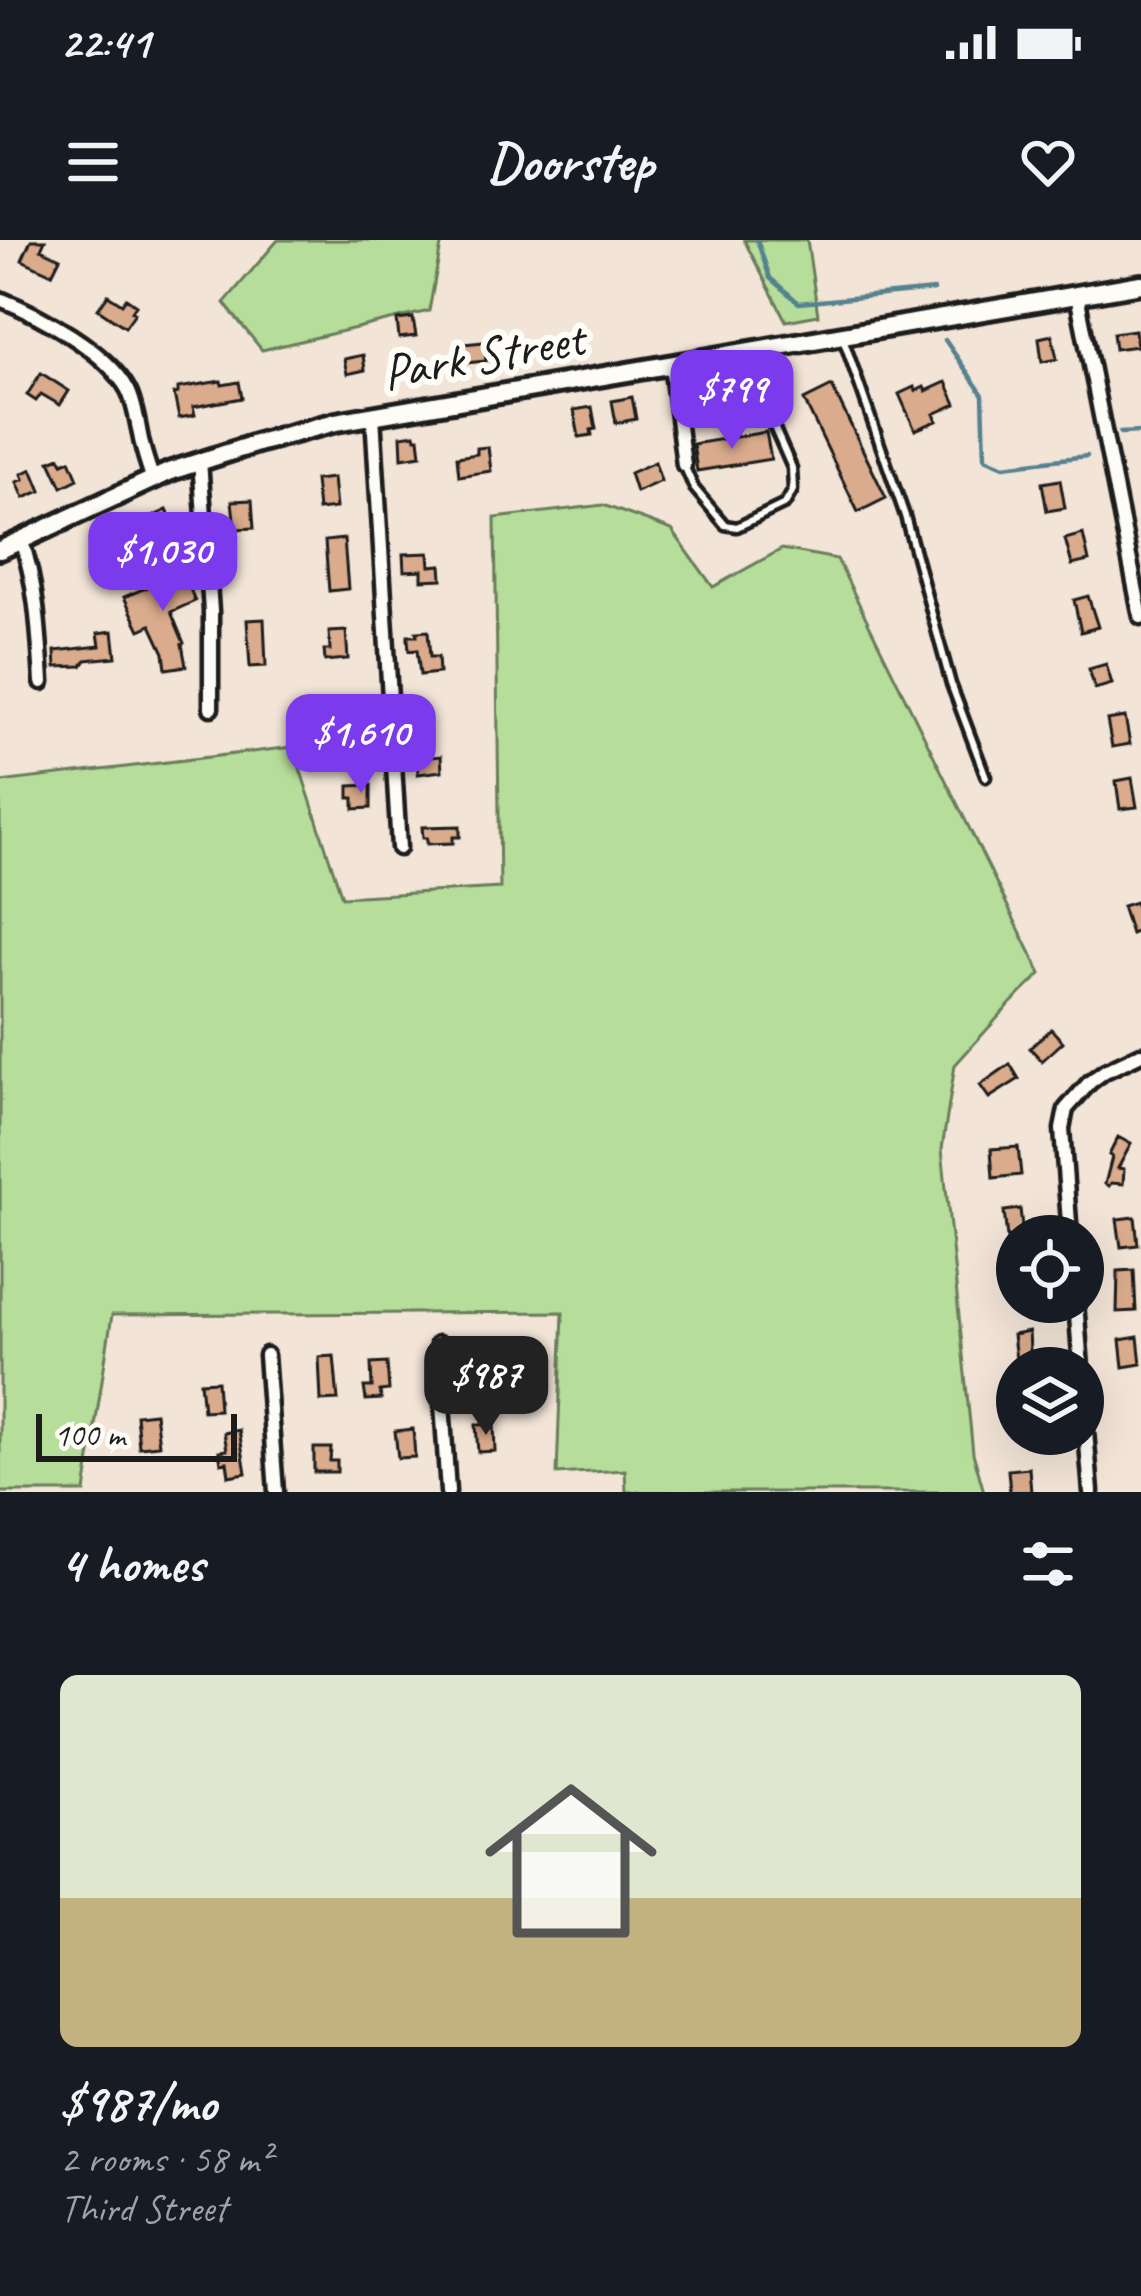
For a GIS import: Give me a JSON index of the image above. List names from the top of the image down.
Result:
{
  "streets": {
    "main road": ["Park Street"]
  },
  "scale_bar": "100 m",
  "page": {
    "status": "22:41",
    "header": "Doorstep",
    "price": [
      "$799",
      "$1,030",
      "$1,610",
      "$987"
    ],
    "scale": "100 m",
    "heading": "4 homes",
    "list": [
      {
        "name": "$987/mo",
        "note": "2 rooms · 58 m² · Third Street"
      }
    ]
  }
}
